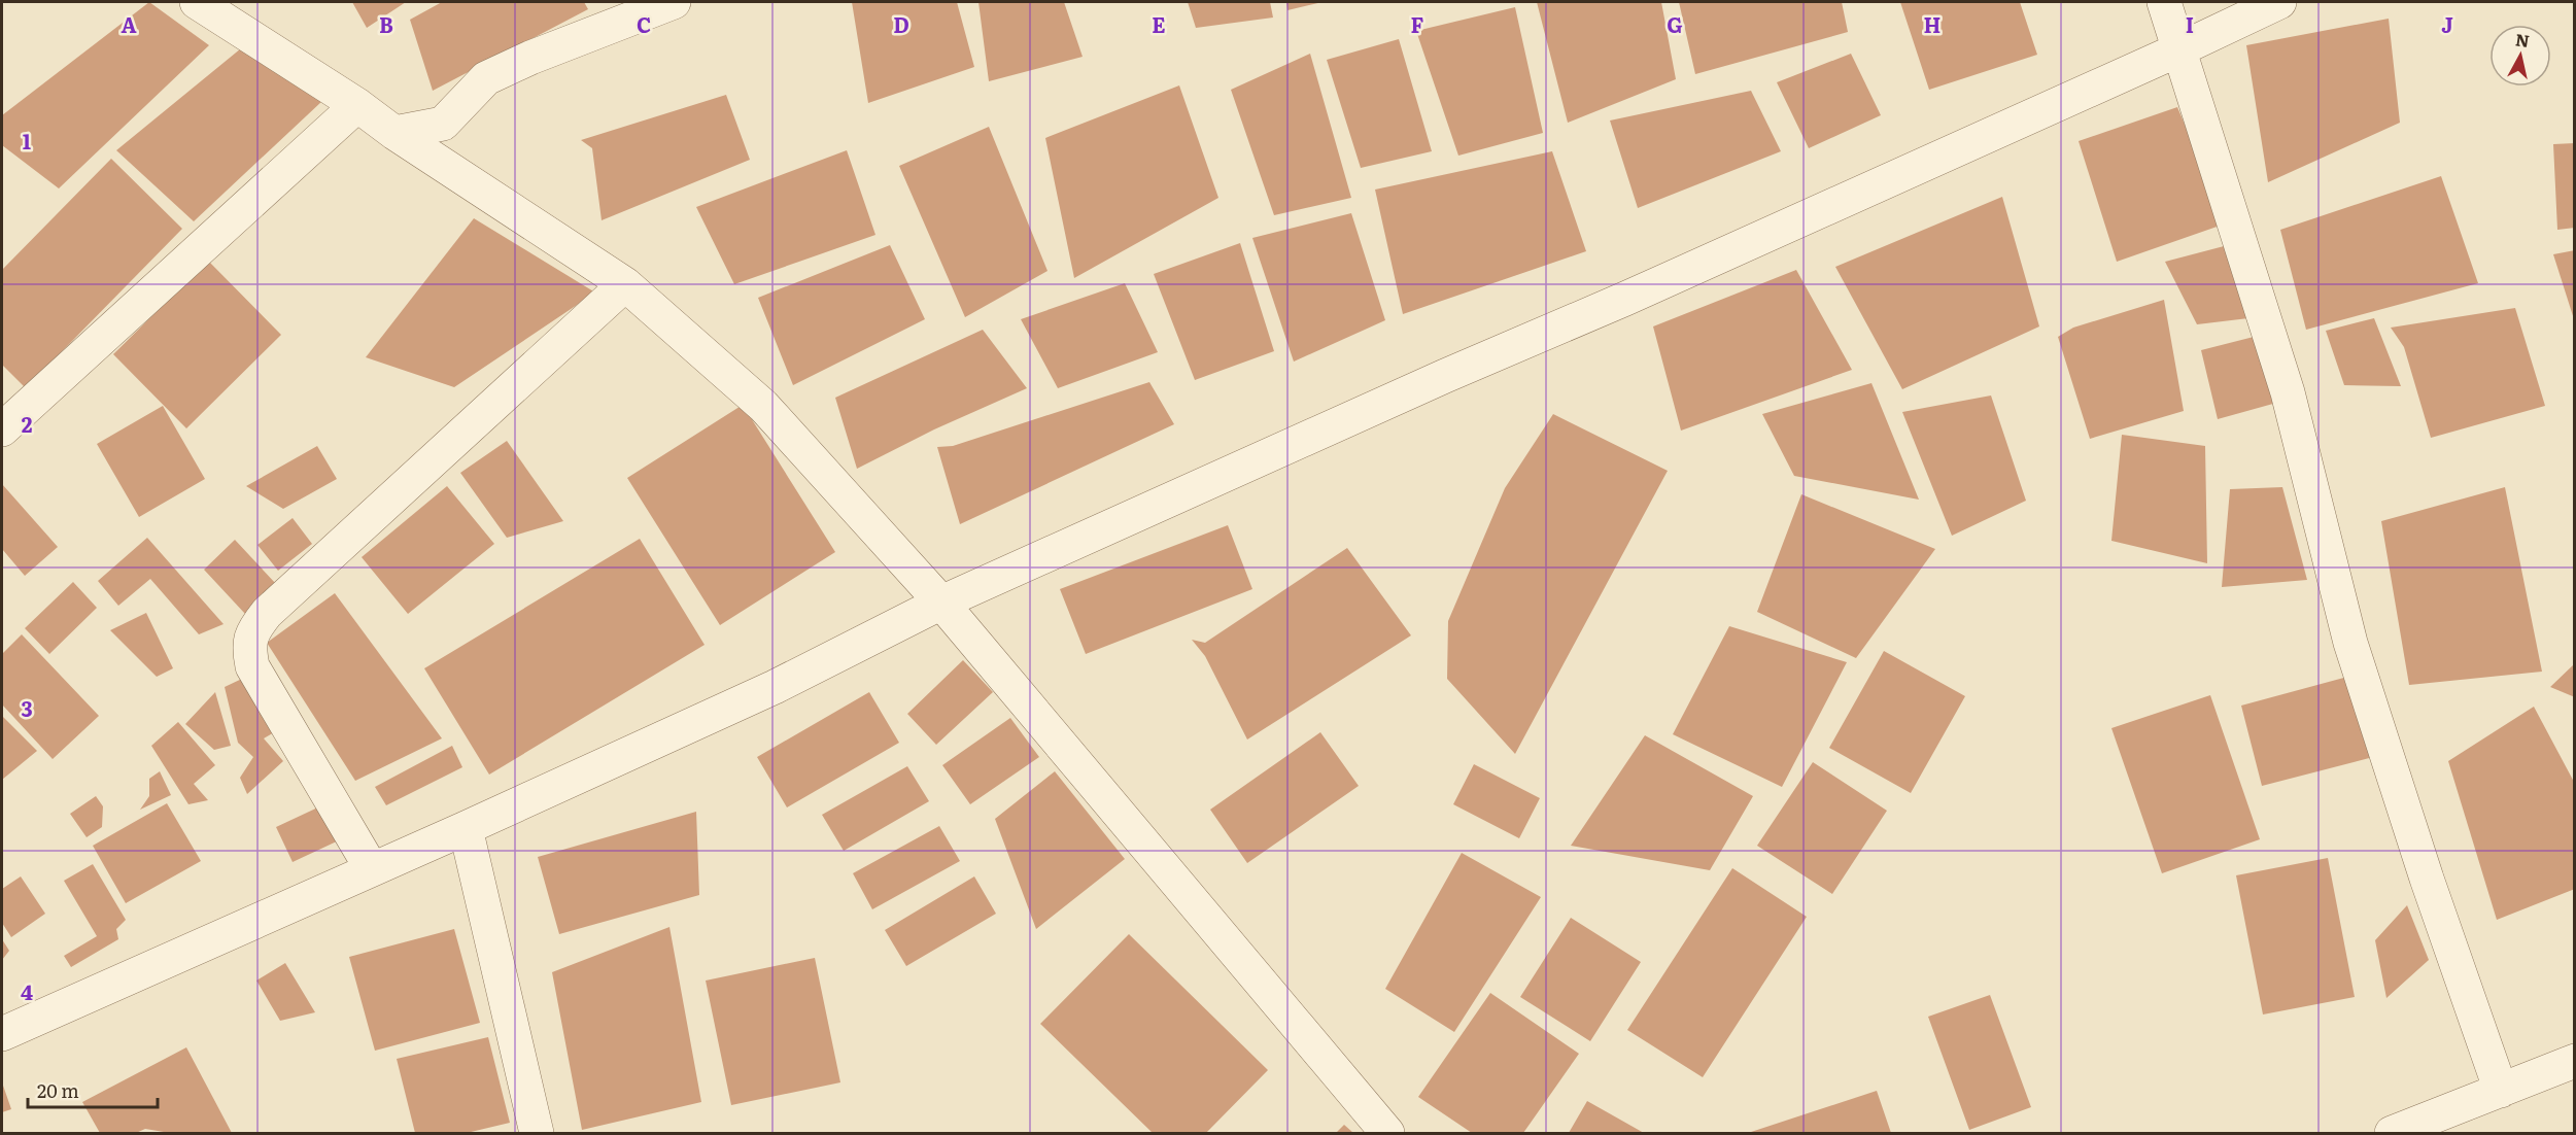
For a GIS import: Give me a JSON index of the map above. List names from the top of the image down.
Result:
{
  "scale_bar": "20 m",
  "north": "top",
  "grid": {
    "columns": [
      "A",
      "B",
      "C",
      "D",
      "E",
      "F",
      "G",
      "H",
      "I",
      "J"
    ],
    "rows": [
      "1",
      "2",
      "3",
      "4"
    ]
  }
}
